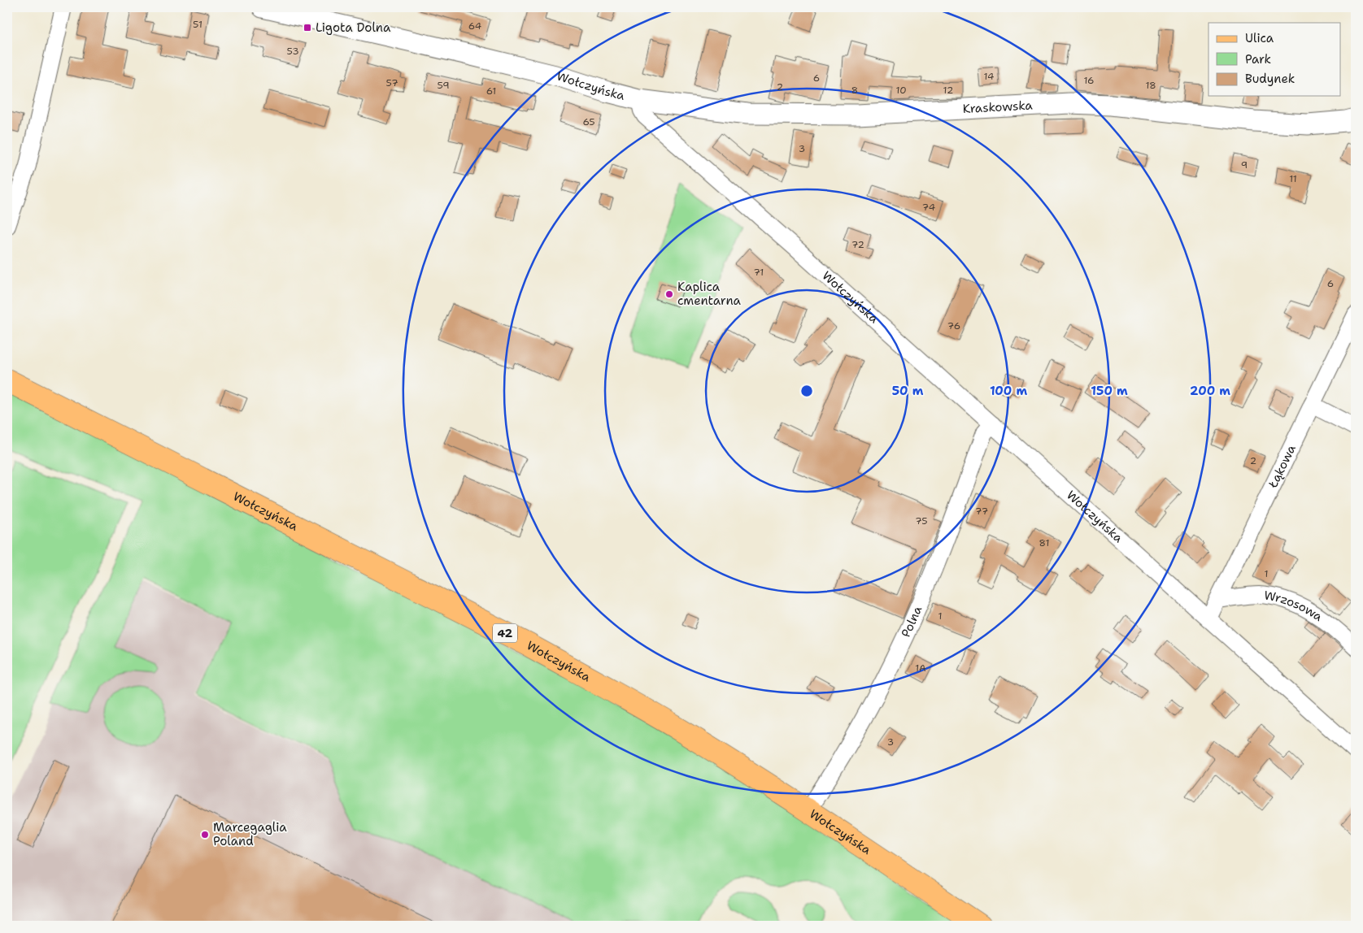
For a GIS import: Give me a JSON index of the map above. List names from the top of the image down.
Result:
{
  "streets": {
    "main road": ["Wołczyńska", "42"],
    "street": [
      "Kraskowska",
      "Łąkowa",
      "Wrzosowa",
      "Polna"
    ]
  },
  "crossings": [
    ["Wołczyńska", "Kraskowska"],
    ["Wołczyńska", "Łąkowa"],
    ["Wołczyńska", "Polna"],
    ["Łąkowa", "Wrzosowa"]
  ],
  "places": {
    "transit": ["Ligota Dolna"],
    "other": ["Kaplica cmentarna", "Marcegaglia Poland"]
  },
  "house_numbers": [
    "51",
    "64",
    "53",
    "14",
    "6",
    "16",
    "57",
    "59",
    "18",
    "2",
    "8",
    "10",
    "12",
    "61",
    "65",
    "3",
    "9",
    "11",
    "74",
    "72",
    "71",
    "6",
    "76",
    "2",
    "77",
    "75",
    "81",
    "1",
    "1",
    "1A",
    "3"
  ],
  "legend": ["Ulica", "Park", "Budynek"],
  "rings": [
    "50 m",
    "100 m",
    "150 m",
    "200 m"
  ]
}
